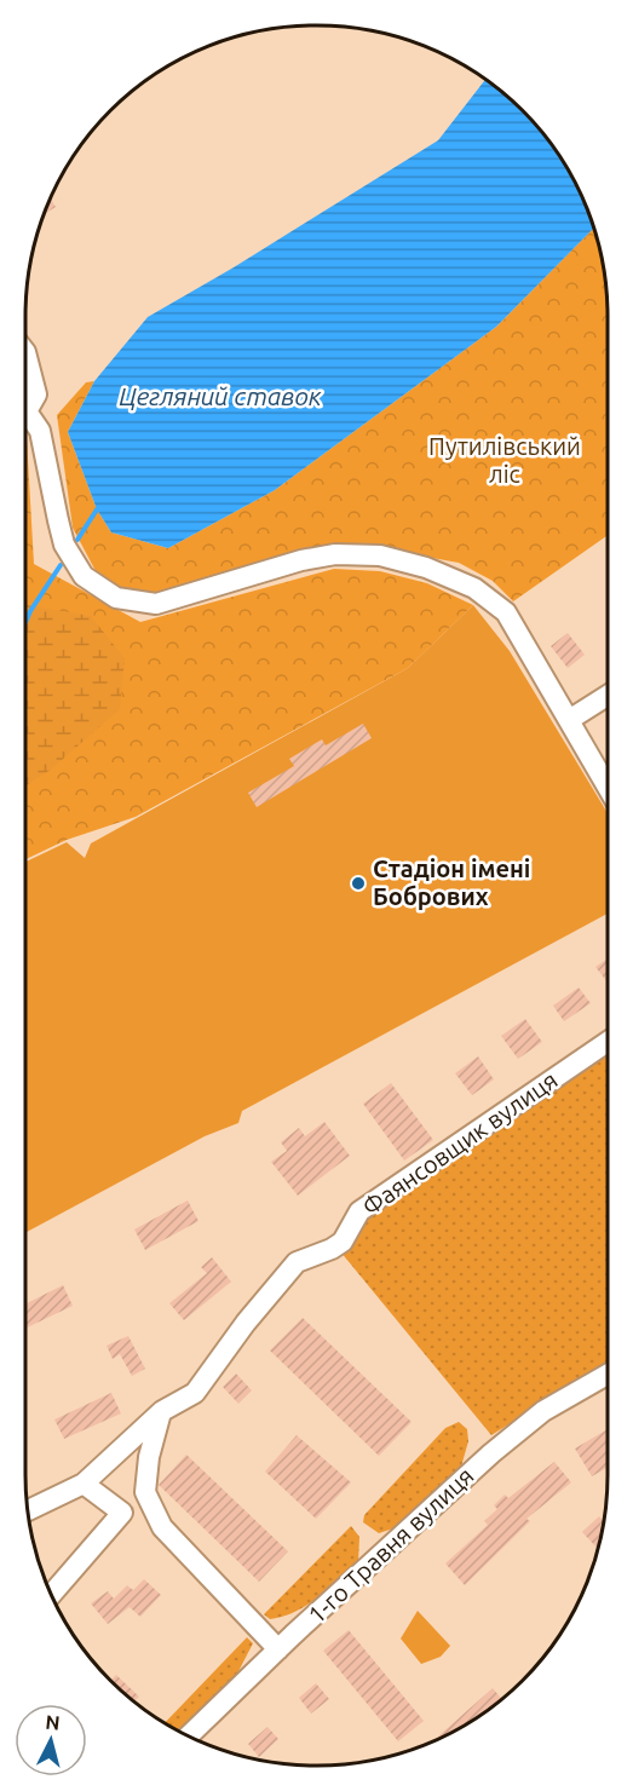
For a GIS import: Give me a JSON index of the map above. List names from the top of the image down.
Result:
{
  "streets": {
    "street": ["Фаянсовщик вулиця", "1-го Травня вулиця"]
  },
  "water": ["Цегляний ставок"],
  "parks": ["Путилівський ліс"],
  "places": ["Стадіон імені Бобрових"],
  "north": "top"
}
